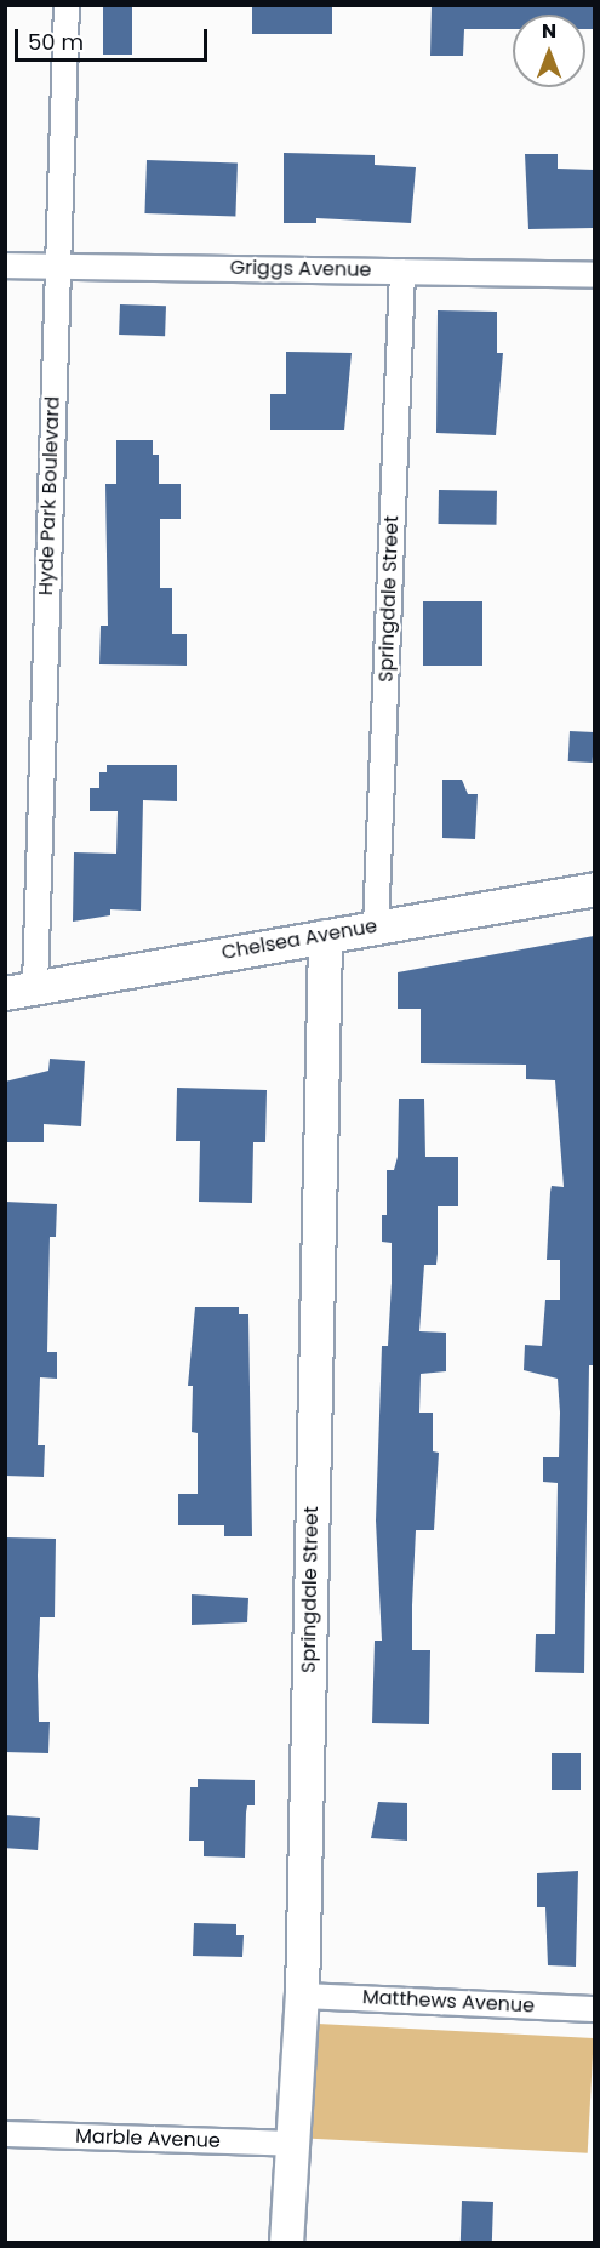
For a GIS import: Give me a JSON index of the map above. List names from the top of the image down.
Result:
{
  "streets": {
    "street": [
      "Griggs Avenue",
      "Hyde Park Boulevard",
      "Springdale Street",
      "Chelsea Avenue",
      "Matthews Avenue",
      "Marble Avenue"
    ]
  },
  "crossings": [
    ["Griggs Avenue", "Hyde Park Boulevard"],
    ["Griggs Avenue", "Springdale Street"],
    ["Hyde Park Boulevard", "Chelsea Avenue"],
    ["Springdale Street", "Chelsea Avenue"],
    ["Springdale Street", "Matthews Avenue"],
    ["Springdale Street", "Marble Avenue"]
  ],
  "scale_bar": "50 m",
  "north": "top"
}
